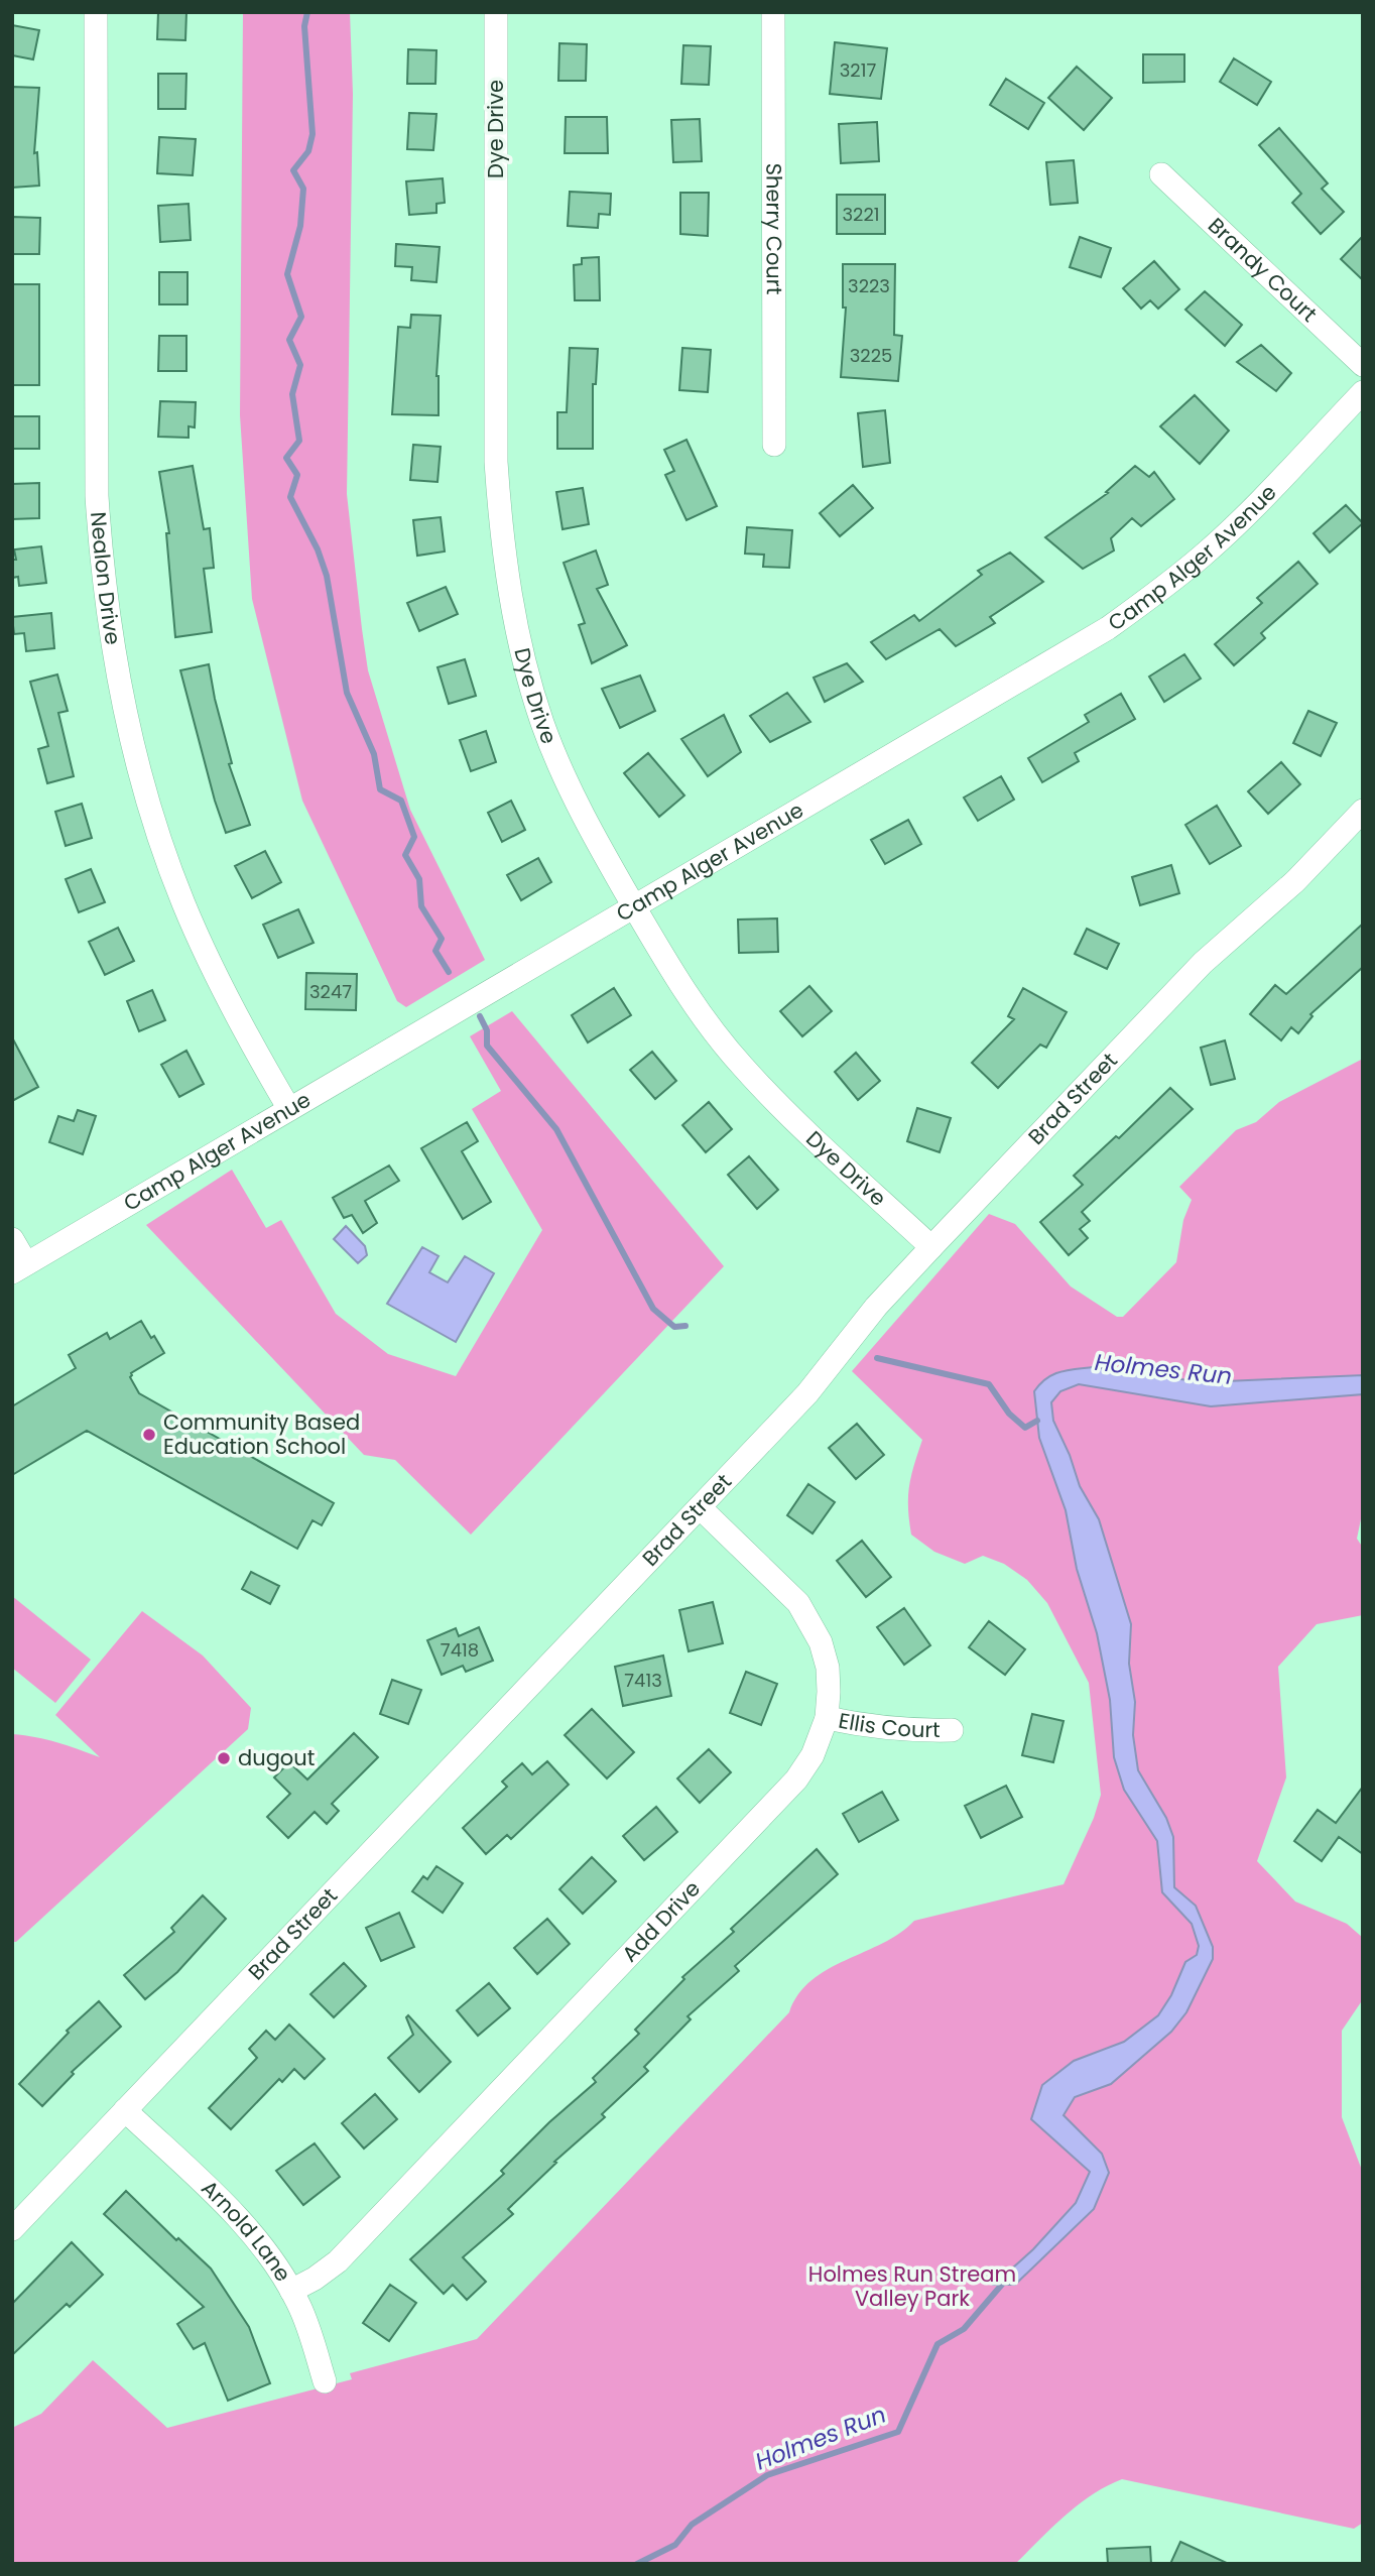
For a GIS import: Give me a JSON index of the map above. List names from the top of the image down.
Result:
{
  "streets": {
    "street": [
      "Dye Drive",
      "Sherry Court",
      "Brandy Court",
      "Camp Alger Avenue",
      "Nealon Drive",
      "Brad Street",
      "Ellis Court",
      "Add Drive",
      "Arnold Lane"
    ]
  },
  "crossings": [
    ["Dye Drive", "Camp Alger Avenue"],
    ["Dye Drive", "Brad Street"],
    ["Camp Alger Avenue", "Nealon Drive"],
    ["Brad Street", "Add Drive"],
    ["Brad Street", "Arnold Lane"],
    ["Ellis Court", "Add Drive"],
    ["Add Drive", "Arnold Lane"]
  ],
  "water": ["Holmes Run"],
  "parks": ["Holmes Run Stream Valley Park"],
  "places": ["Community Based Education School", "dugout"],
  "house_numbers": [
    "3217",
    "3221",
    "3223",
    "3225",
    "3247",
    "7418",
    "7413"
  ]
}
